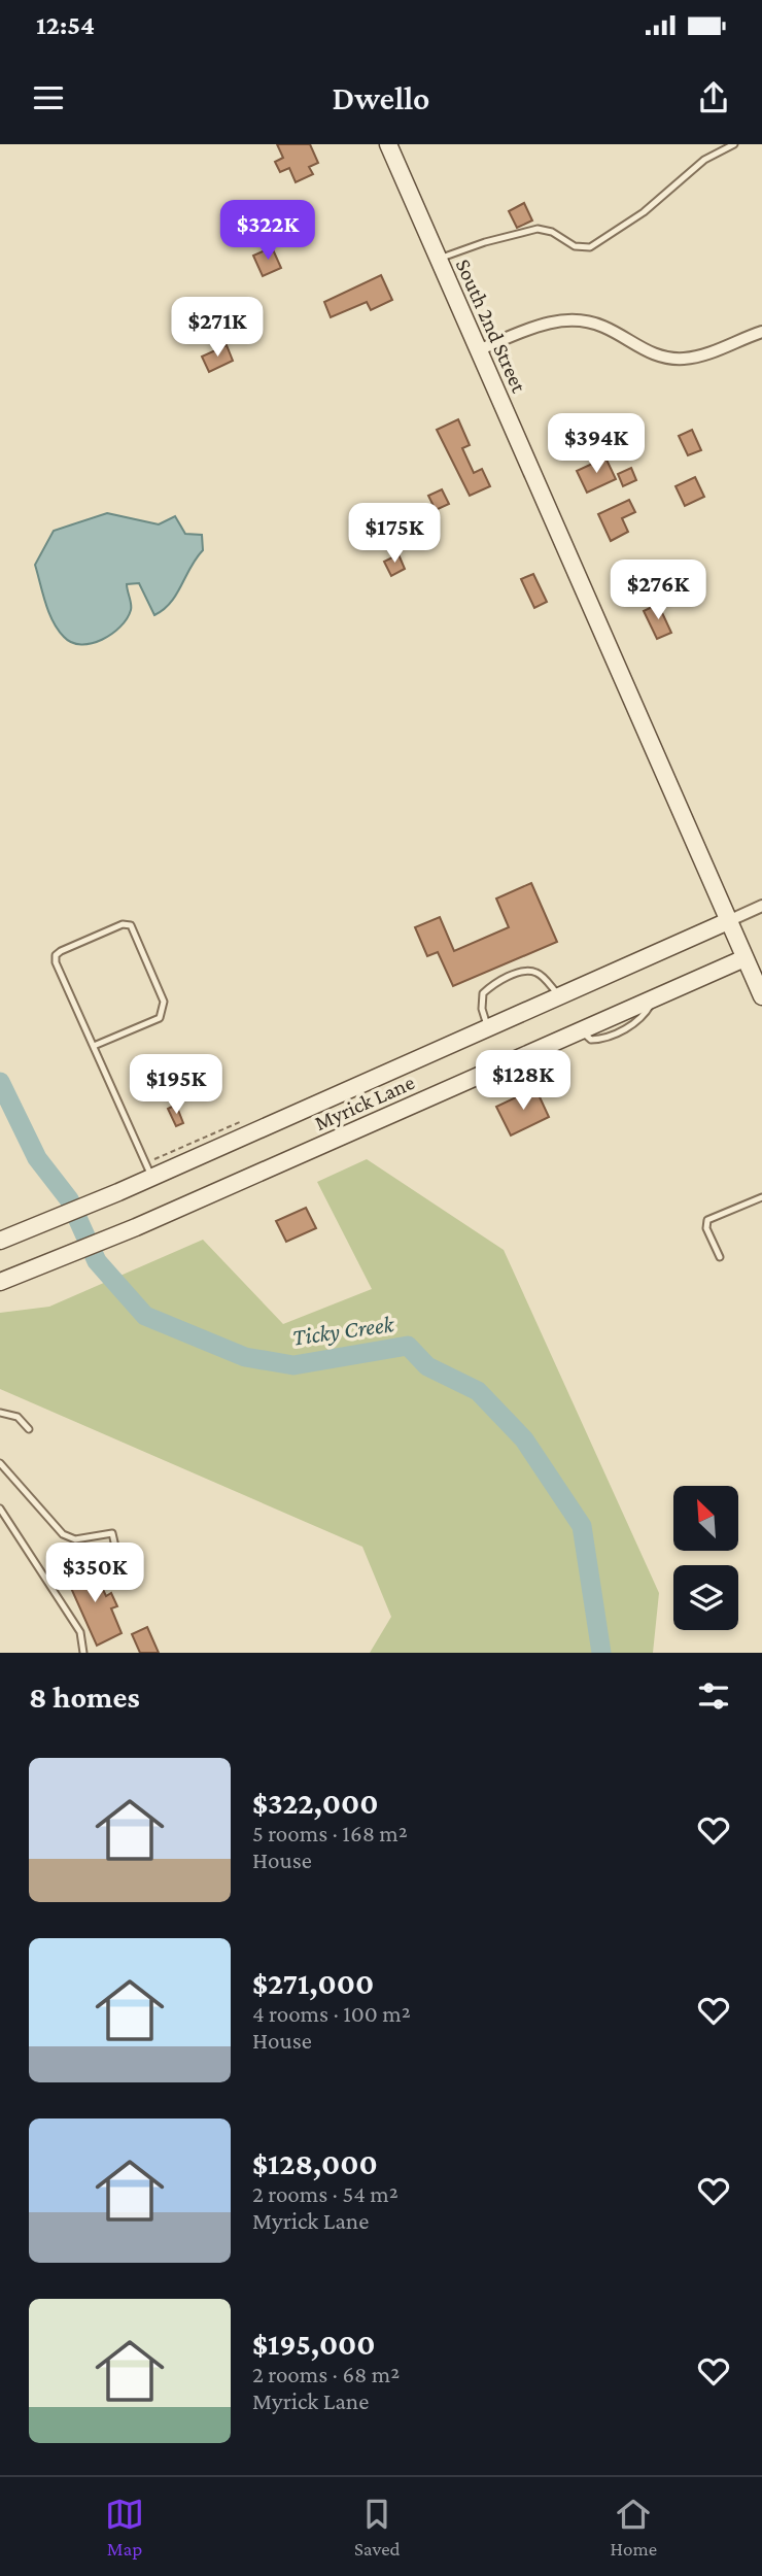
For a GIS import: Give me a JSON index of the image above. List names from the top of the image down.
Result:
{
  "streets": {
    "street": ["South 2nd Street", "Myrick Lane"]
  },
  "crossings": [
    ["South 2nd Street", "Myrick Lane"]
  ],
  "water": ["Ticky Creek"],
  "north": "top left",
  "page": {
    "status": "12:54",
    "header": "Dwello",
    "price": [
      "$322K",
      "$271K",
      "$394K",
      "$175K",
      "$276K",
      "$128K",
      "$195K",
      "$350K"
    ],
    "heading": "8 homes",
    "list": [
      {
        "name": "$322,000",
        "note": "5 rooms · 168 m² · House"
      },
      {
        "name": "$271,000",
        "note": "4 rooms · 100 m² · House"
      },
      {
        "name": "$128,000",
        "note": "2 rooms · 54 m² · Myrick Lane"
      },
      {
        "name": "$195,000",
        "note": "2 rooms · 68 m² · Myrick Lane"
      }
    ],
    "tabs": ["Map", "Saved", "Home"]
  }
}
